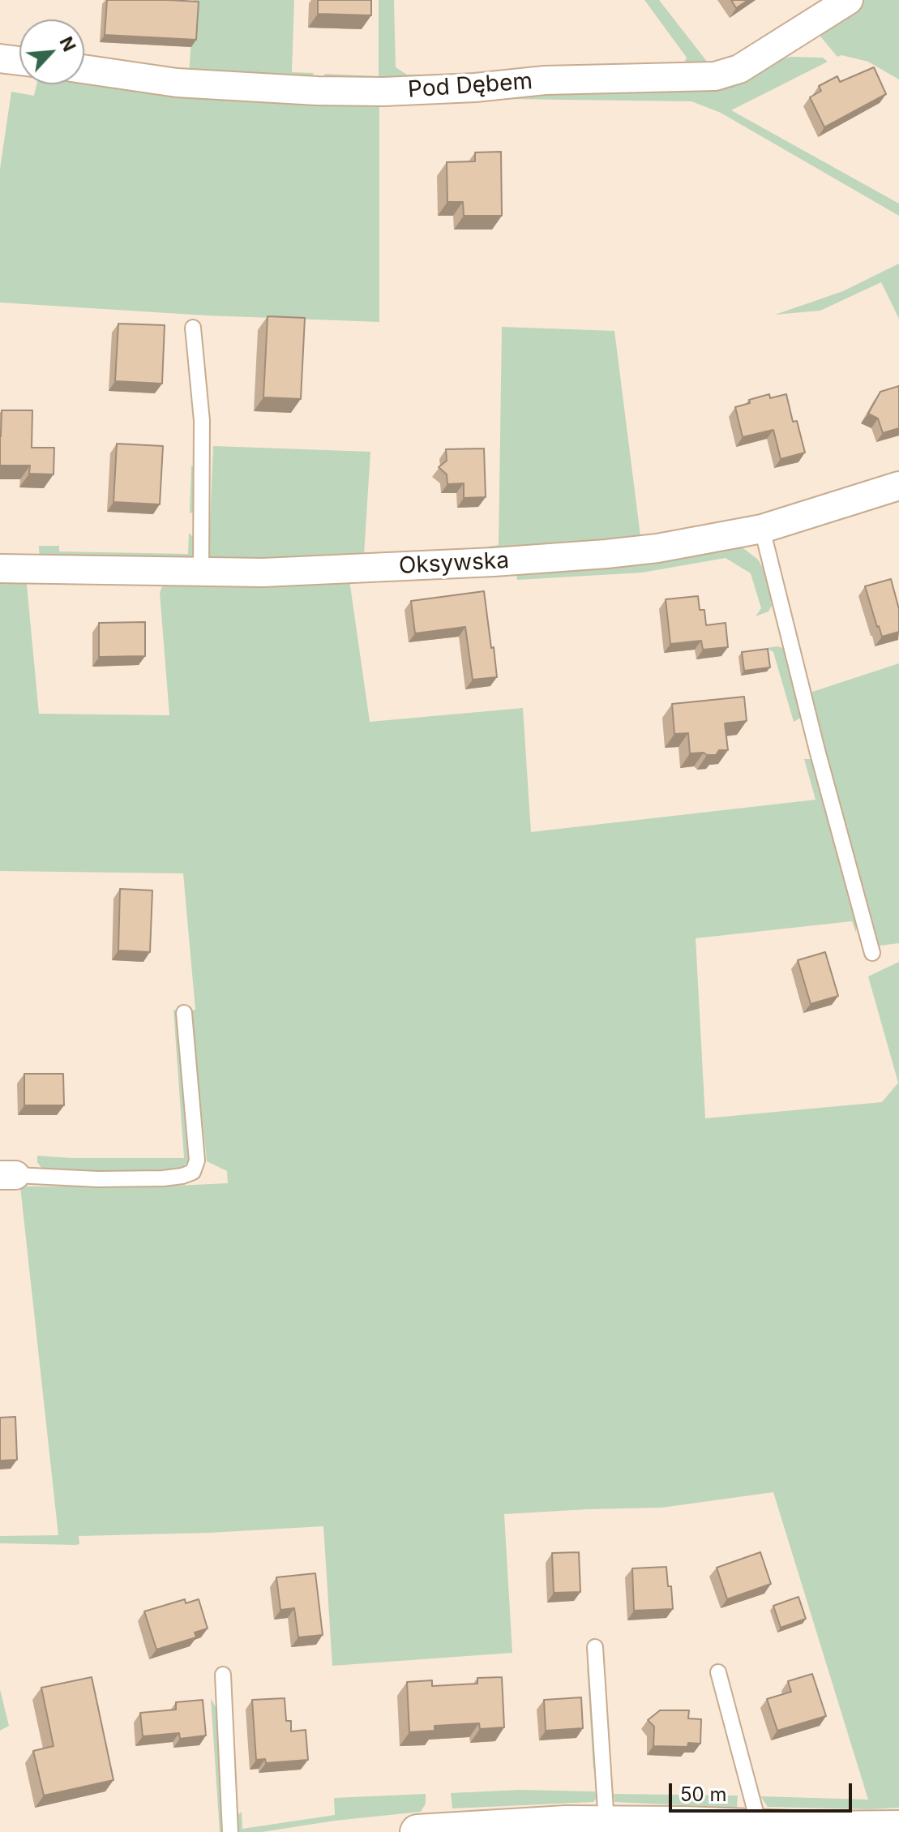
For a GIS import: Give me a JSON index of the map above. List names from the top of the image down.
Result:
{
  "streets": {
    "street": ["Pod Dębem", "Oksywska"]
  },
  "scale_bar": "50 m",
  "north": "top right"
}
